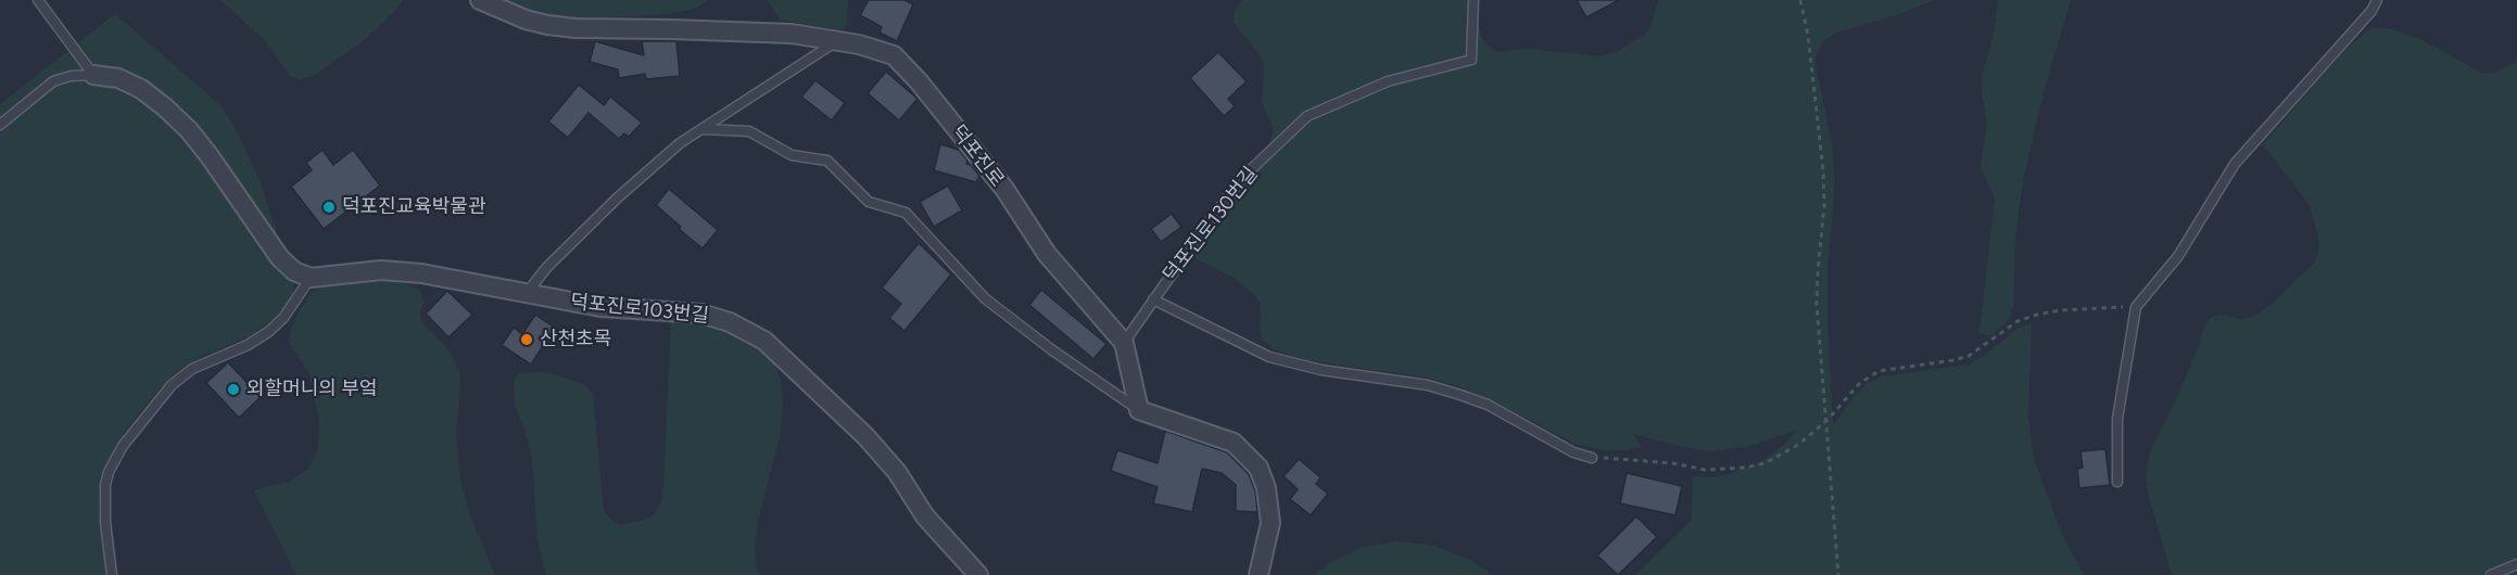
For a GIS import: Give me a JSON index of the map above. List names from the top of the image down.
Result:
{
  "streets": {
    "street": ["덕포진로", "덕포진로103번길"],
    "lane": ["덕포진로130번길"]
  },
  "crossings": [
    ["덕포진로", "덕포진로130번길"]
  ],
  "places": ["덕포진교육박물관", "산천초목", "외할머니의 부엌"]
}
